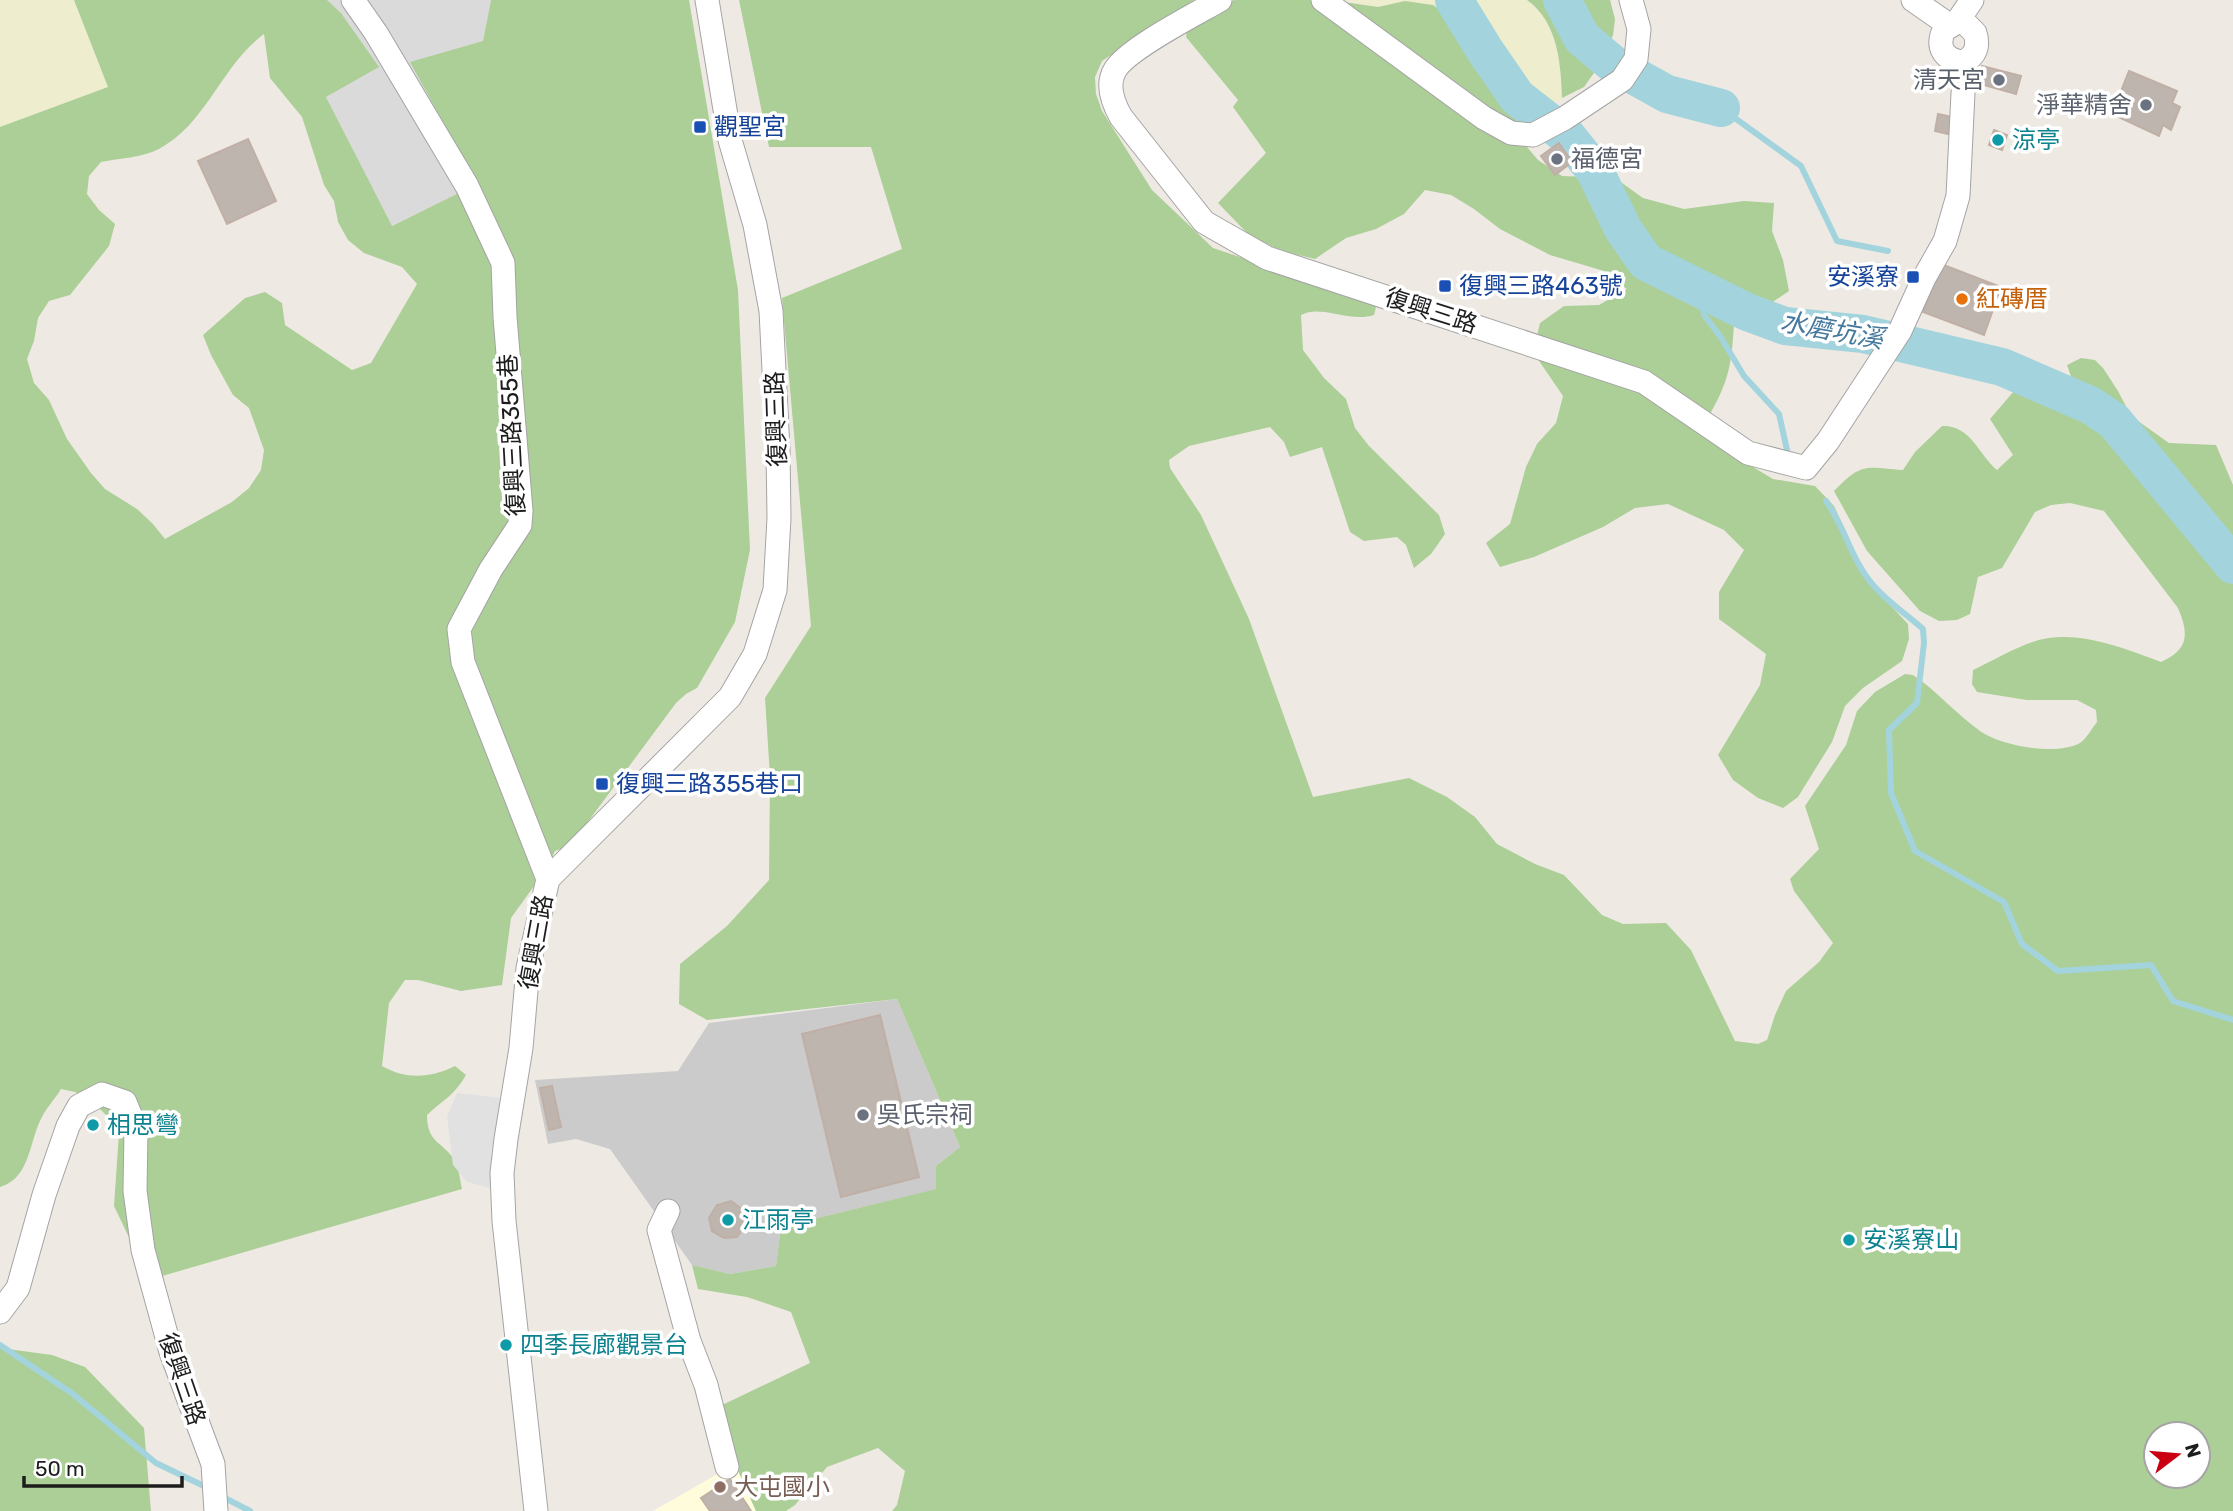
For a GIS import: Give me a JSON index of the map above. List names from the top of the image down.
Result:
{
  "streets": {
    "street": ["復興三路", "復興三路355巷"]
  },
  "crossings": [
    ["復興三路", "復興三路355巷"]
  ],
  "water": ["水磨坑溪"],
  "places": {
    "other": [
      "清天宮",
      "淨華精舍",
      "涼亭",
      "福德宮",
      "紅磚厝",
      "吳氏宗祠",
      "相思彎",
      "江雨亭",
      "安溪寮山",
      "四季長廊觀景台",
      "大屯國小"
    ],
    "transit": [
      "觀聖宮",
      "安溪寮",
      "復興三路463號",
      "復興三路355巷口"
    ]
  },
  "scale_bar": "50 m",
  "north": "right"
}
